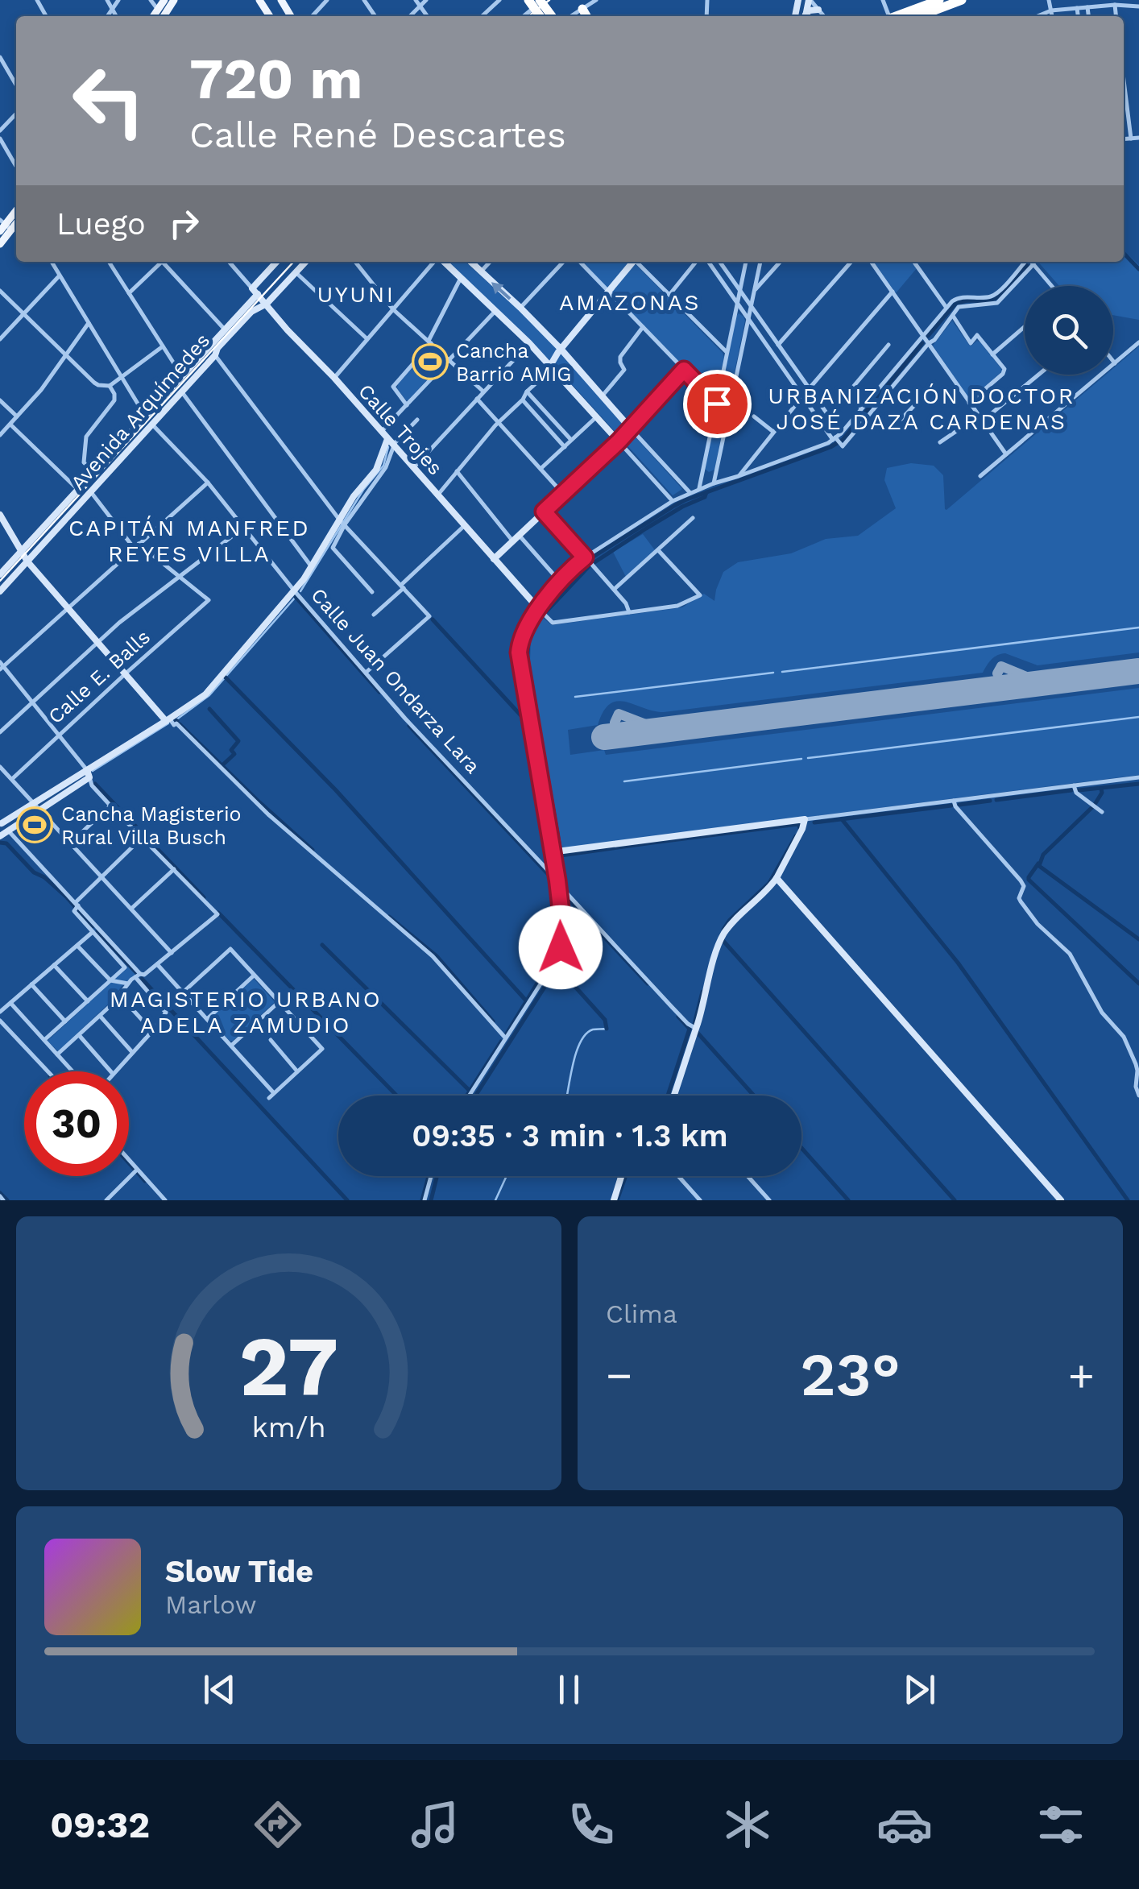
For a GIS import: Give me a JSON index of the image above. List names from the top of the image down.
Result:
{
  "streets": {
    "street": [
      "Avenida Arquímedes",
      "Calle Trojes",
      "Calle E. Balls",
      "Calle Juan Ondarza Lara"
    ]
  },
  "crossings": [
    ["Avenida Arquímedes", "Calle Trojes"],
    ["Avenida Arquímedes", "Calle Juan Ondarza Lara"]
  ],
  "districts": [
    "UYUNI",
    "AMAZONAS",
    "URBANIZACIÓN DOCTOR JOSÉ DAZA CARDENAS",
    "CAPITÁN MANFRED REYES VILLA",
    "MAGISTERIO URBANO ADELA ZAMUDIO"
  ],
  "places": {
    "sports": ["Cancha Barrio AMIG", "Cancha Magisterio Rural Villa Busch"]
  },
  "page": {
    "turn": ["720 m", "Calle René Descartes"],
    "then": "Luego",
    "limit": "30",
    "trip": "09:35 · 3 min · 1.3 km",
    "tile": "Clima",
    "heat": ["−", "23°", "+"],
    "song": ["Slow Tide", "Marlow"],
    "tabs": "09:32",
    "gauge": ["27", "km/h"]
  }
}
